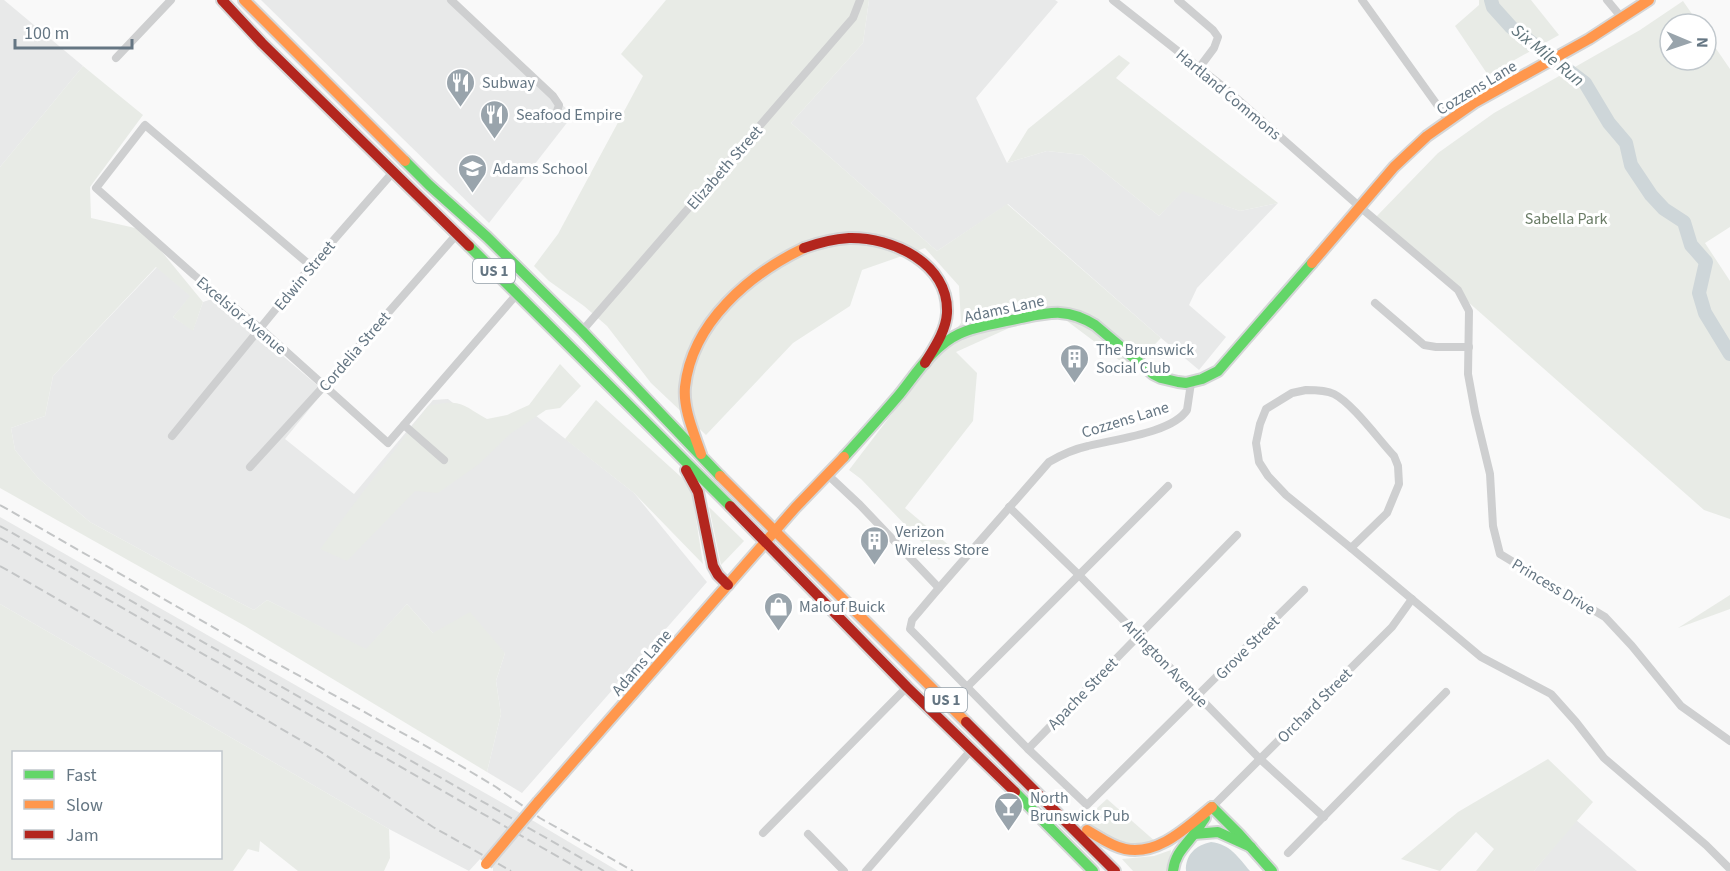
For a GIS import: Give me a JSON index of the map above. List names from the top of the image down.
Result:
{
  "streets": {
    "main road": ["Cozzens Lane", "US 1", "Adams Lane"],
    "street": [
      "Hartland Commons",
      "Elizabeth Street",
      "Edwin Street",
      "Excelsior Avenue",
      "Cordelia Street",
      "Princess Drive",
      "Grove Street",
      "Arlington Avenue",
      "Apache Street",
      "Orchard Street"
    ]
  },
  "crossings": [
    ["Cozzens Lane", "Hartland Commons"],
    ["Cozzens Lane", "Adams Lane"],
    ["Cozzens Lane", "Princess Drive"],
    ["Cozzens Lane", "Grove Street"],
    ["Cozzens Lane", "Arlington Avenue"],
    ["Cozzens Lane", "Apache Street"],
    ["Hartland Commons", "Princess Drive"],
    ["Elizabeth Street", "US 1"],
    ["US 1", "Edwin Street"],
    ["US 1", "Adams Lane"],
    ["US 1", "Cordelia Street"],
    ["Edwin Street", "Excelsior Avenue"],
    ["Excelsior Avenue", "Cordelia Street"],
    ["Grove Street", "Arlington Avenue"],
    ["Arlington Avenue", "Apache Street"],
    ["Arlington Avenue", "Orchard Street"]
  ],
  "water": ["Six Mile Run"],
  "parks": ["Sabella Park"],
  "places": {
    "restaurant": ["Subway", "Seafood Empire"],
    "school or university": ["Adams School"],
    "building": ["The Brunswick Social Club", "Verizon Wireless Store"],
    "shop": ["Malouf Buick"],
    "bar": ["North Brunswick Pub"]
  },
  "legend": ["Fast", "Slow", "Jam"],
  "scale_bar": "100 m",
  "north": "right"
}
